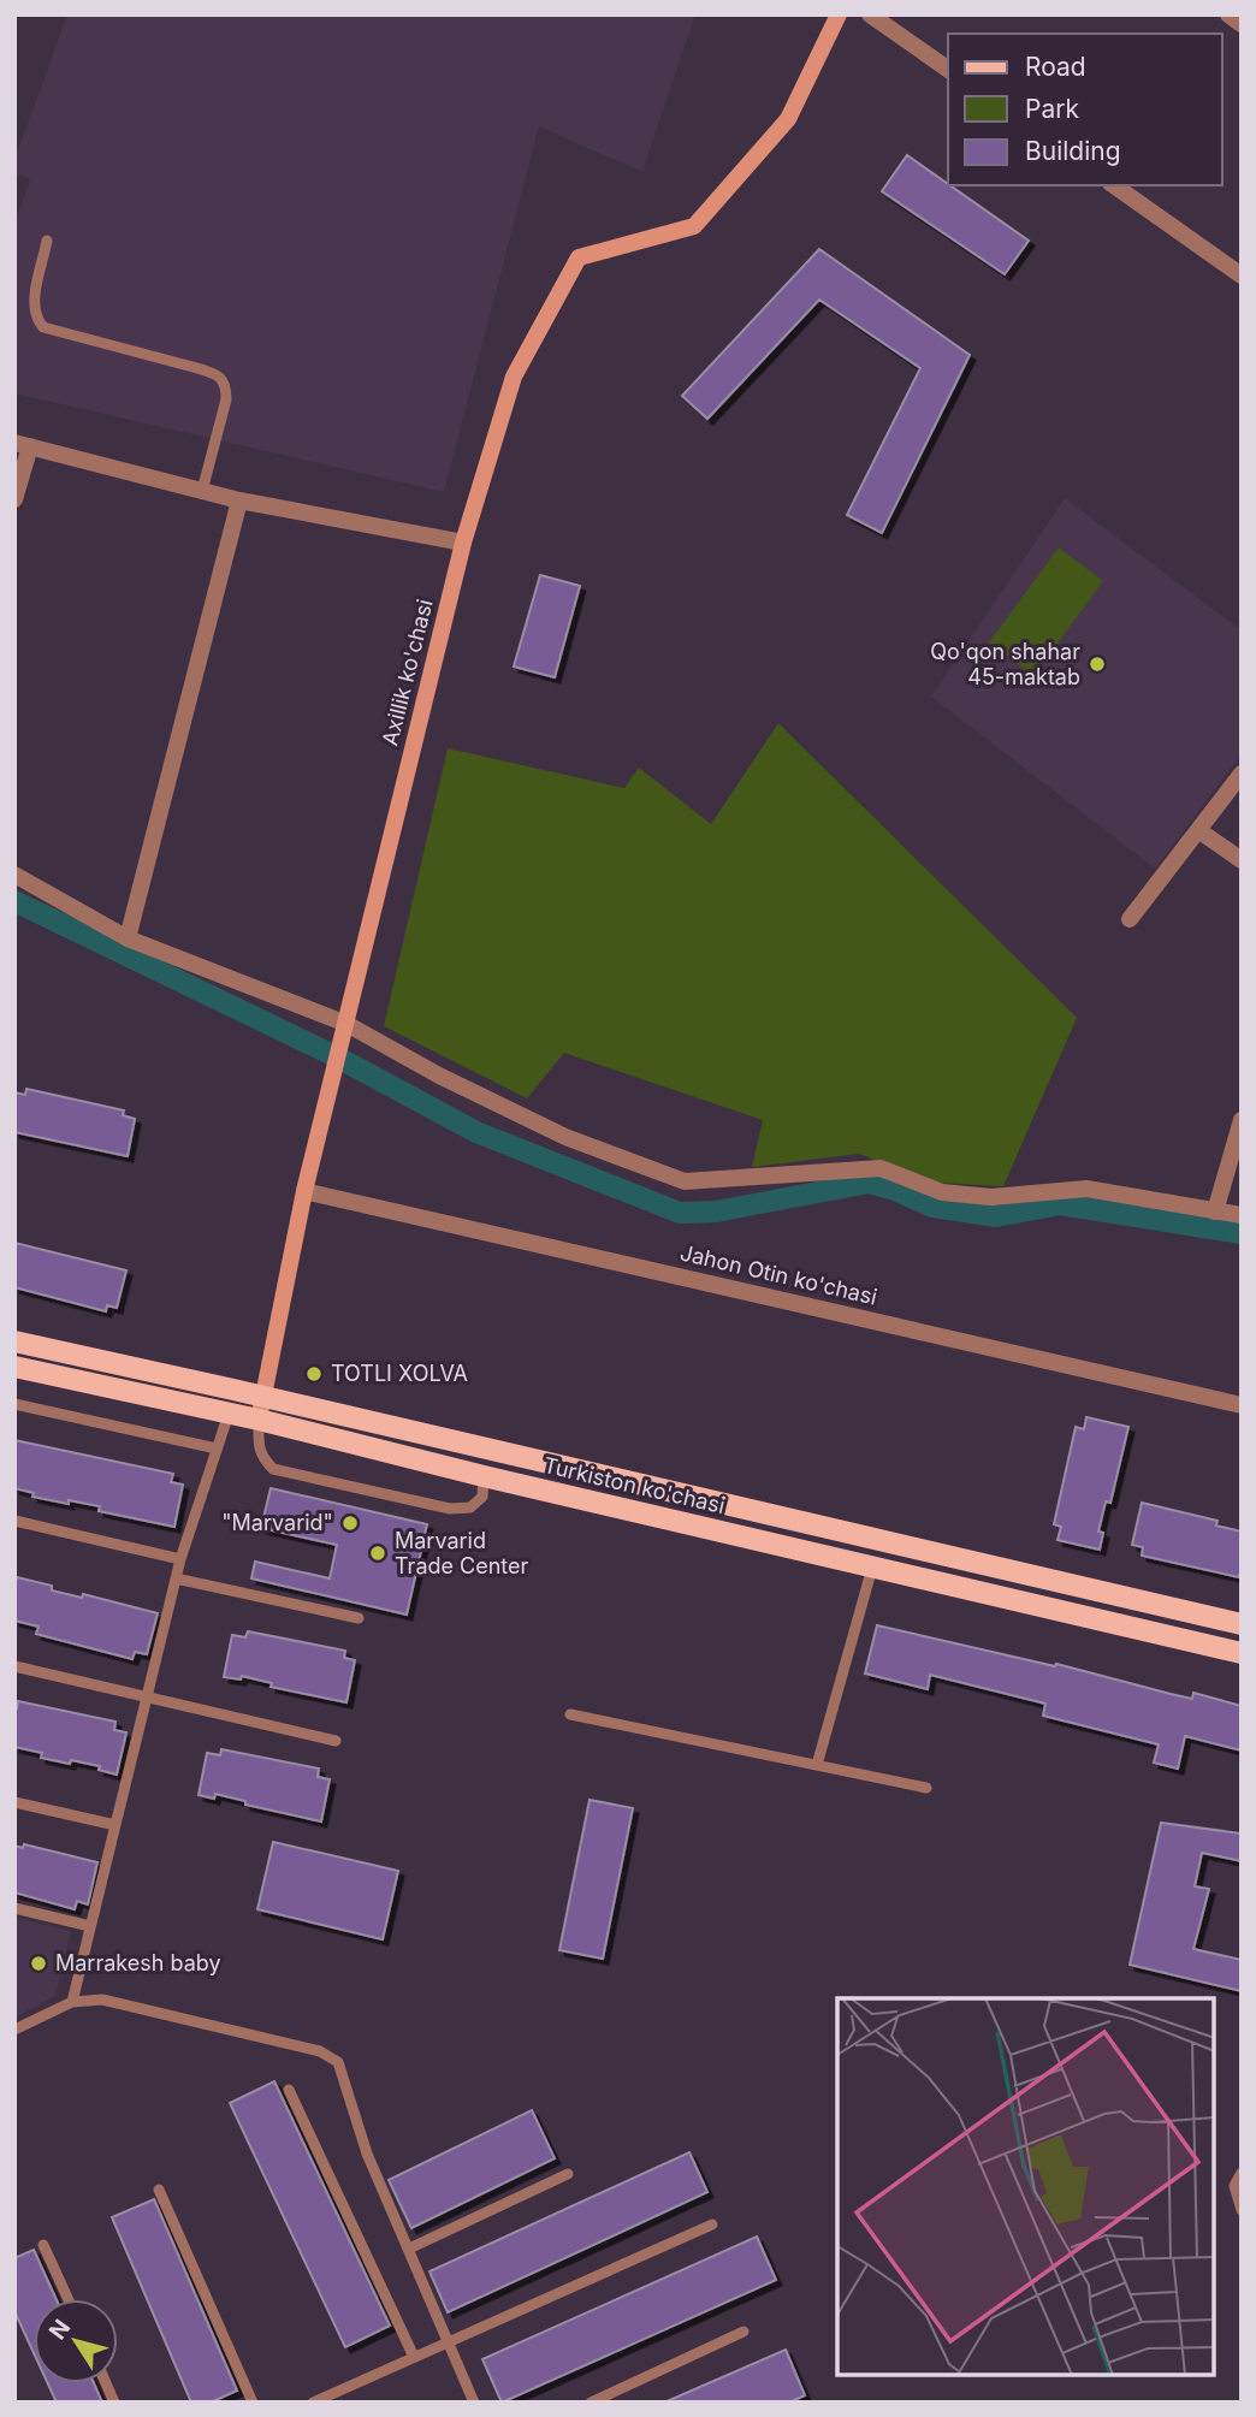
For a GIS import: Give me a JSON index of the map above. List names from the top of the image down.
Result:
{
  "streets": {
    "main road": ["Turkiston ko'chasi"],
    "street": ["Axillik ko'chasi", "Jahon Otin ko'chasi"]
  },
  "crossings": [
    ["Axillik ko'chasi", "Jahon Otin ko'chasi"]
  ],
  "places": [
    "Qo'qon shahar 45-maktab",
    "TOTLI XOLVA",
    "\"Marvarid\"",
    "Marvarid Trade Center",
    "Marrakesh baby"
  ],
  "legend": ["Road", "Park", "Building"],
  "north": "top left"
}
